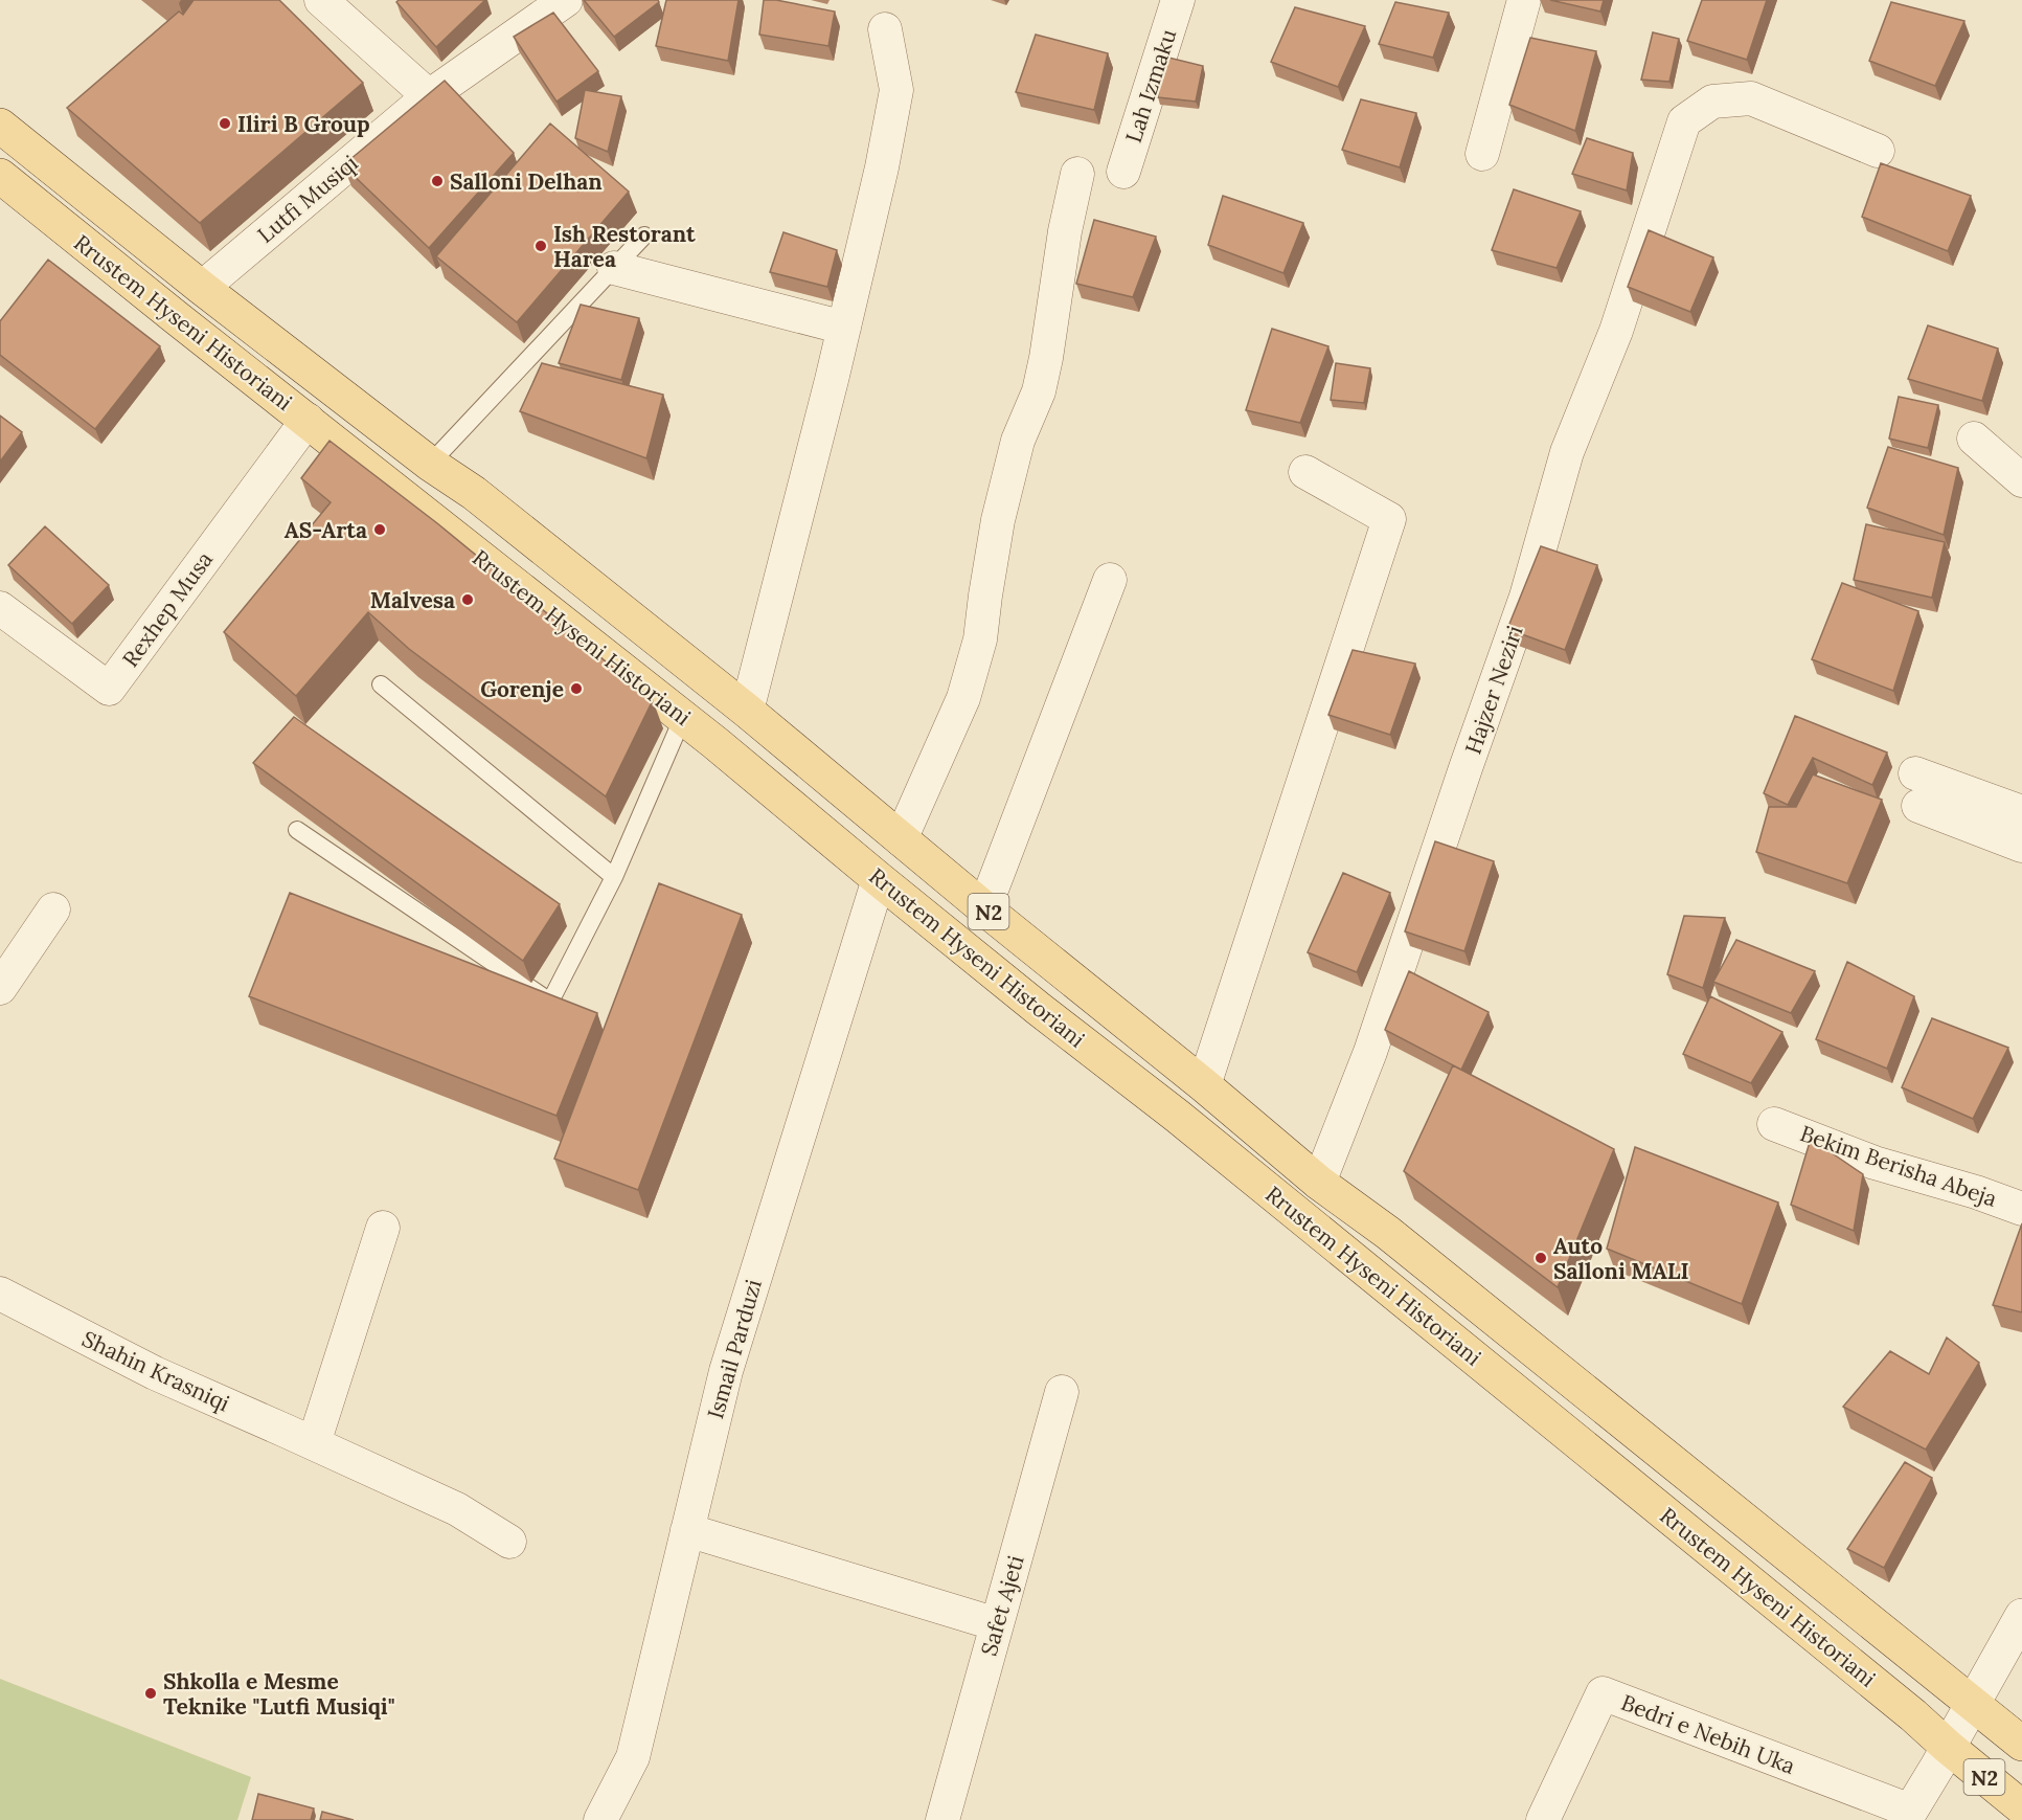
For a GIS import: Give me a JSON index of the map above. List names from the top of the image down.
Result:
{
  "streets": {
    "main road": ["Rrustem Hyseni Historiani", "N2"],
    "street": [
      "Lah Izmaku",
      "Lutfi Musiqi",
      "Rexhep Musa",
      "Hajzer Neziri",
      "Bekim Berisha Abeja",
      "Ismail Parduzi",
      "Shahin Krasniqi",
      "Safet Ajeti",
      "Bedri e Nebih Uka"
    ]
  },
  "crossings": [
    ["Lutfi Musiqi", "Rrustem Hyseni Historiani"],
    ["Rrustem Hyseni Historiani", "Rexhep Musa"],
    ["Rrustem Hyseni Historiani", "Hajzer Neziri"],
    ["Rrustem Hyseni Historiani", "N2"],
    ["Rrustem Hyseni Historiani", "Ismail Parduzi"]
  ],
  "places": [
    "Iliri B Group",
    "Salloni Delhan",
    "Ish Restorant Harea",
    "AS-Arta",
    "Malvesa",
    "Gorenje",
    "Auto Salloni MALI",
    "Shkolla e Mesme Teknike \"Lutfi Musiqi\""
  ]
}
